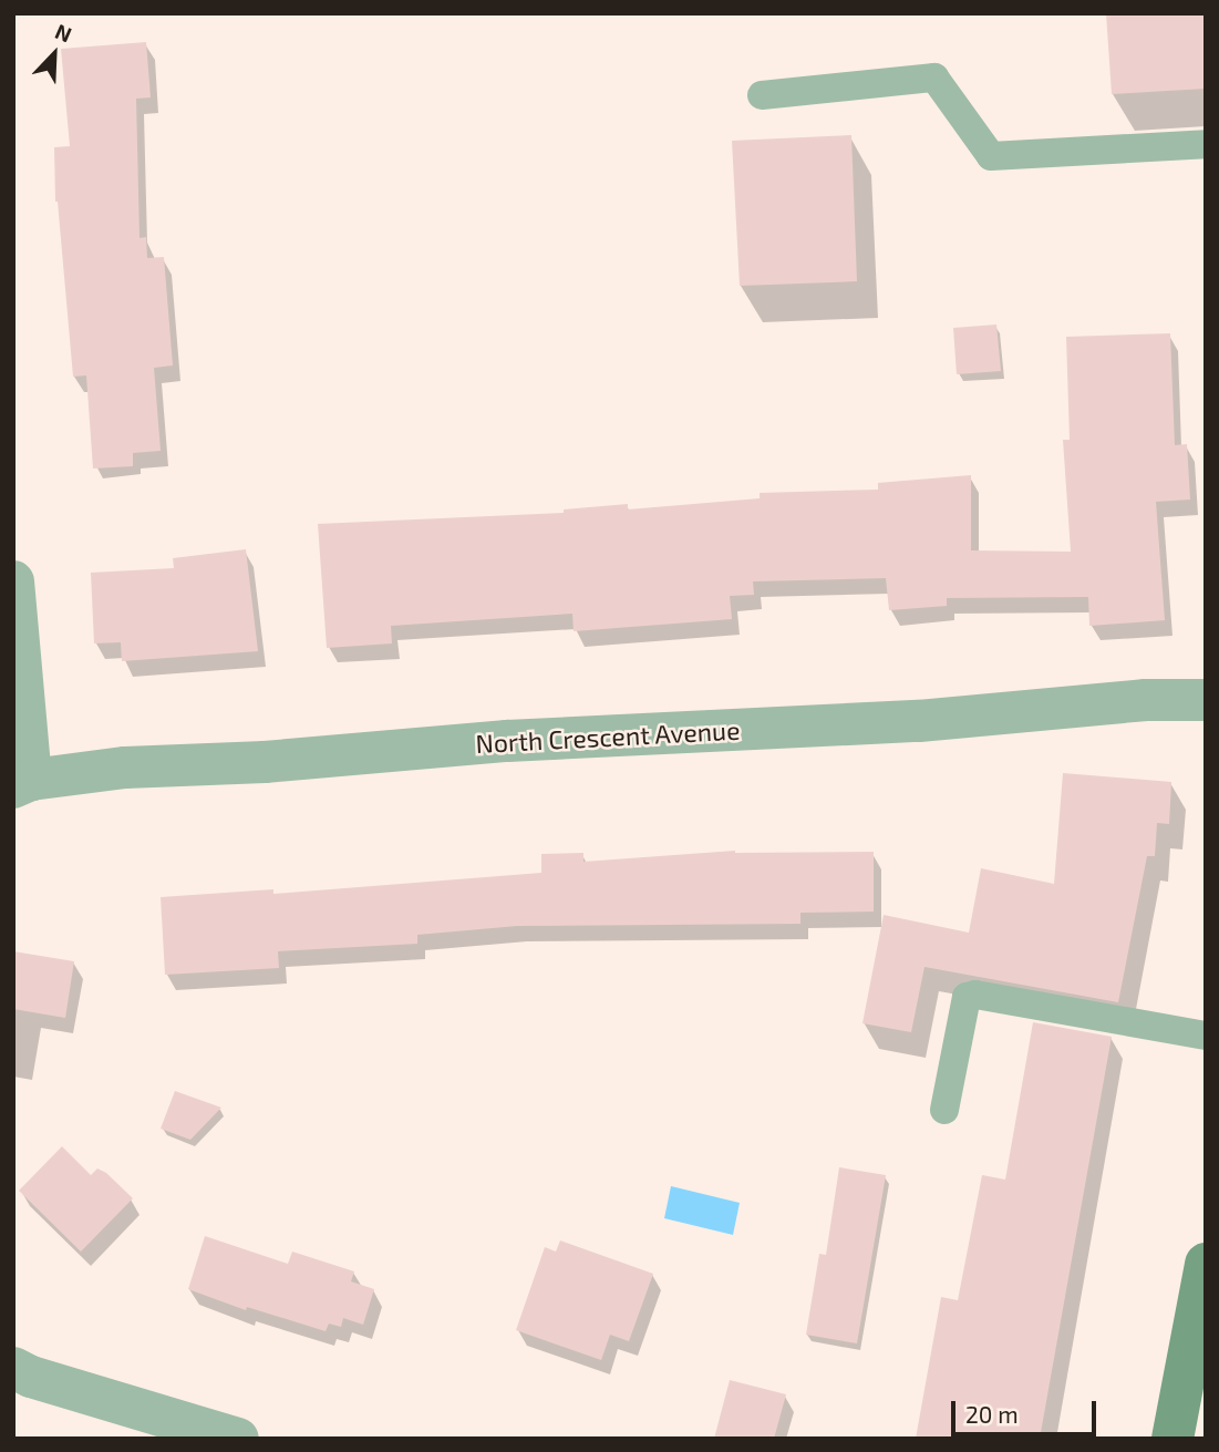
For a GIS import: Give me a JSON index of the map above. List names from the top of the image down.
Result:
{
  "streets": {
    "street": ["North Crescent Avenue"]
  },
  "scale_bar": "20 m",
  "north": "top right"
}
